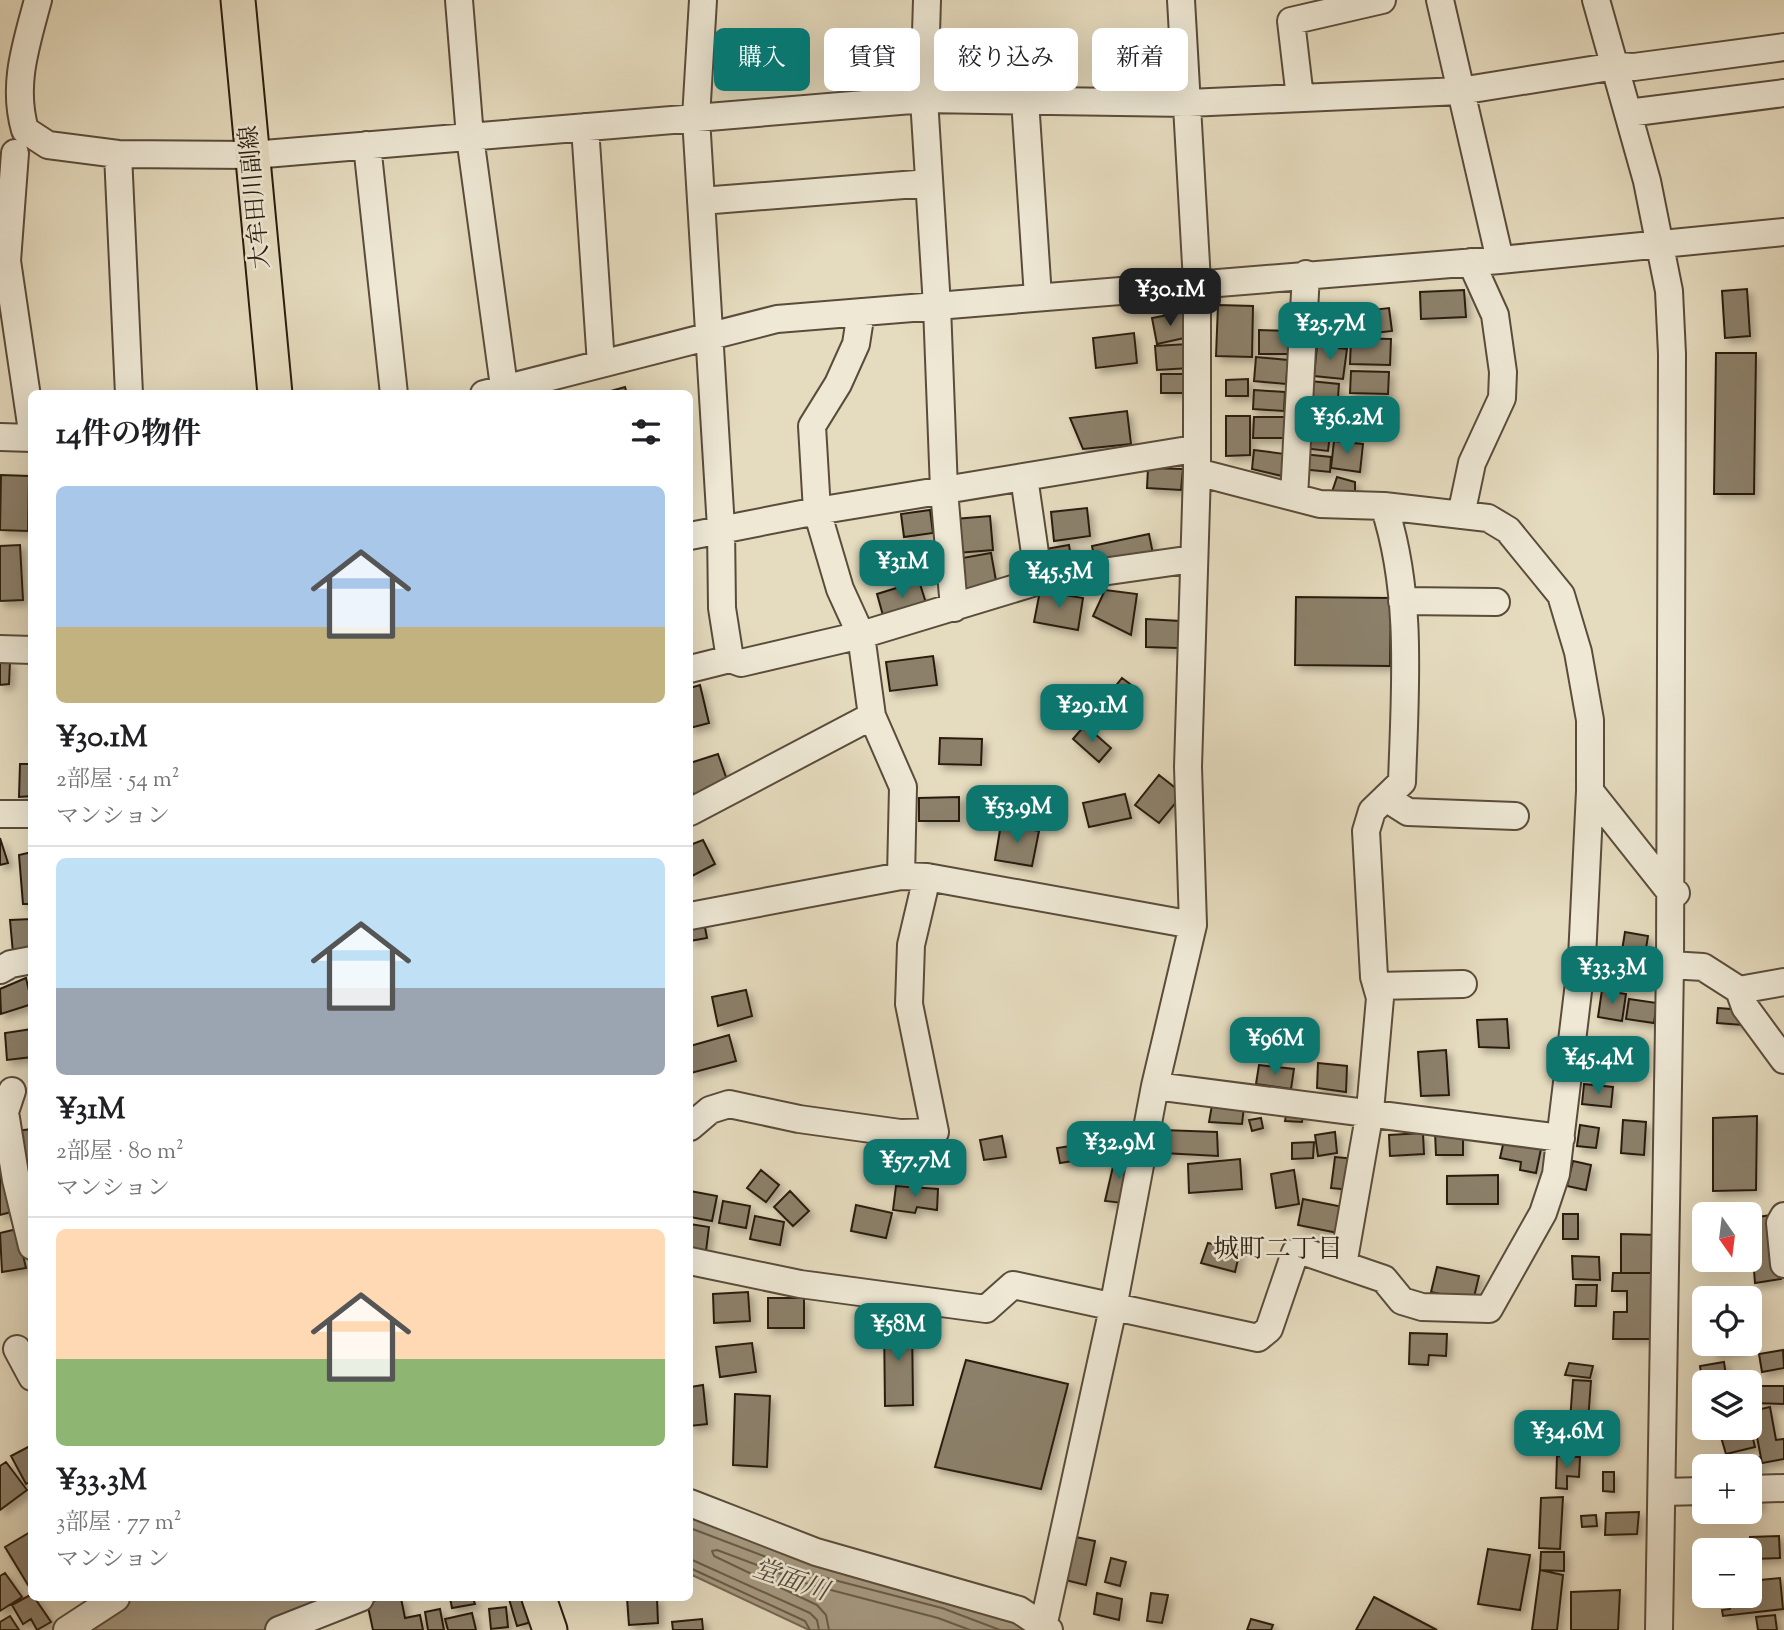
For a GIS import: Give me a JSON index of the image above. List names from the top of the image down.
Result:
{
  "streets": {
    "main road": ["大牟田川副線"]
  },
  "districts": ["城町二丁目"],
  "water": ["堂面川"],
  "north": "bottom",
  "page": {
    "chip": [
      "購入",
      "賃貸",
      "絞り込み",
      "新着"
    ],
    "price": [
      "¥30.1M",
      "¥25.7M",
      "¥36.2M",
      "¥31M",
      "¥45.5M",
      "¥29.1M",
      "¥53.9M",
      "¥33.3M",
      "¥96M",
      "¥45.4M",
      "¥32.9M",
      "¥57.7M",
      "¥58M",
      "¥34.6M"
    ],
    "heading": "14件の物件",
    "list": [
      {
        "name": "¥30.1M",
        "note": "2部屋 · 54 m² · マンション"
      },
      {
        "name": "¥31M",
        "note": "2部屋 · 80 m² · マンション"
      },
      {
        "name": "¥33.3M",
        "note": "3部屋 · 77 m² · マンション"
      }
    ],
    "map_buttons": ["+", "−"]
  }
}
